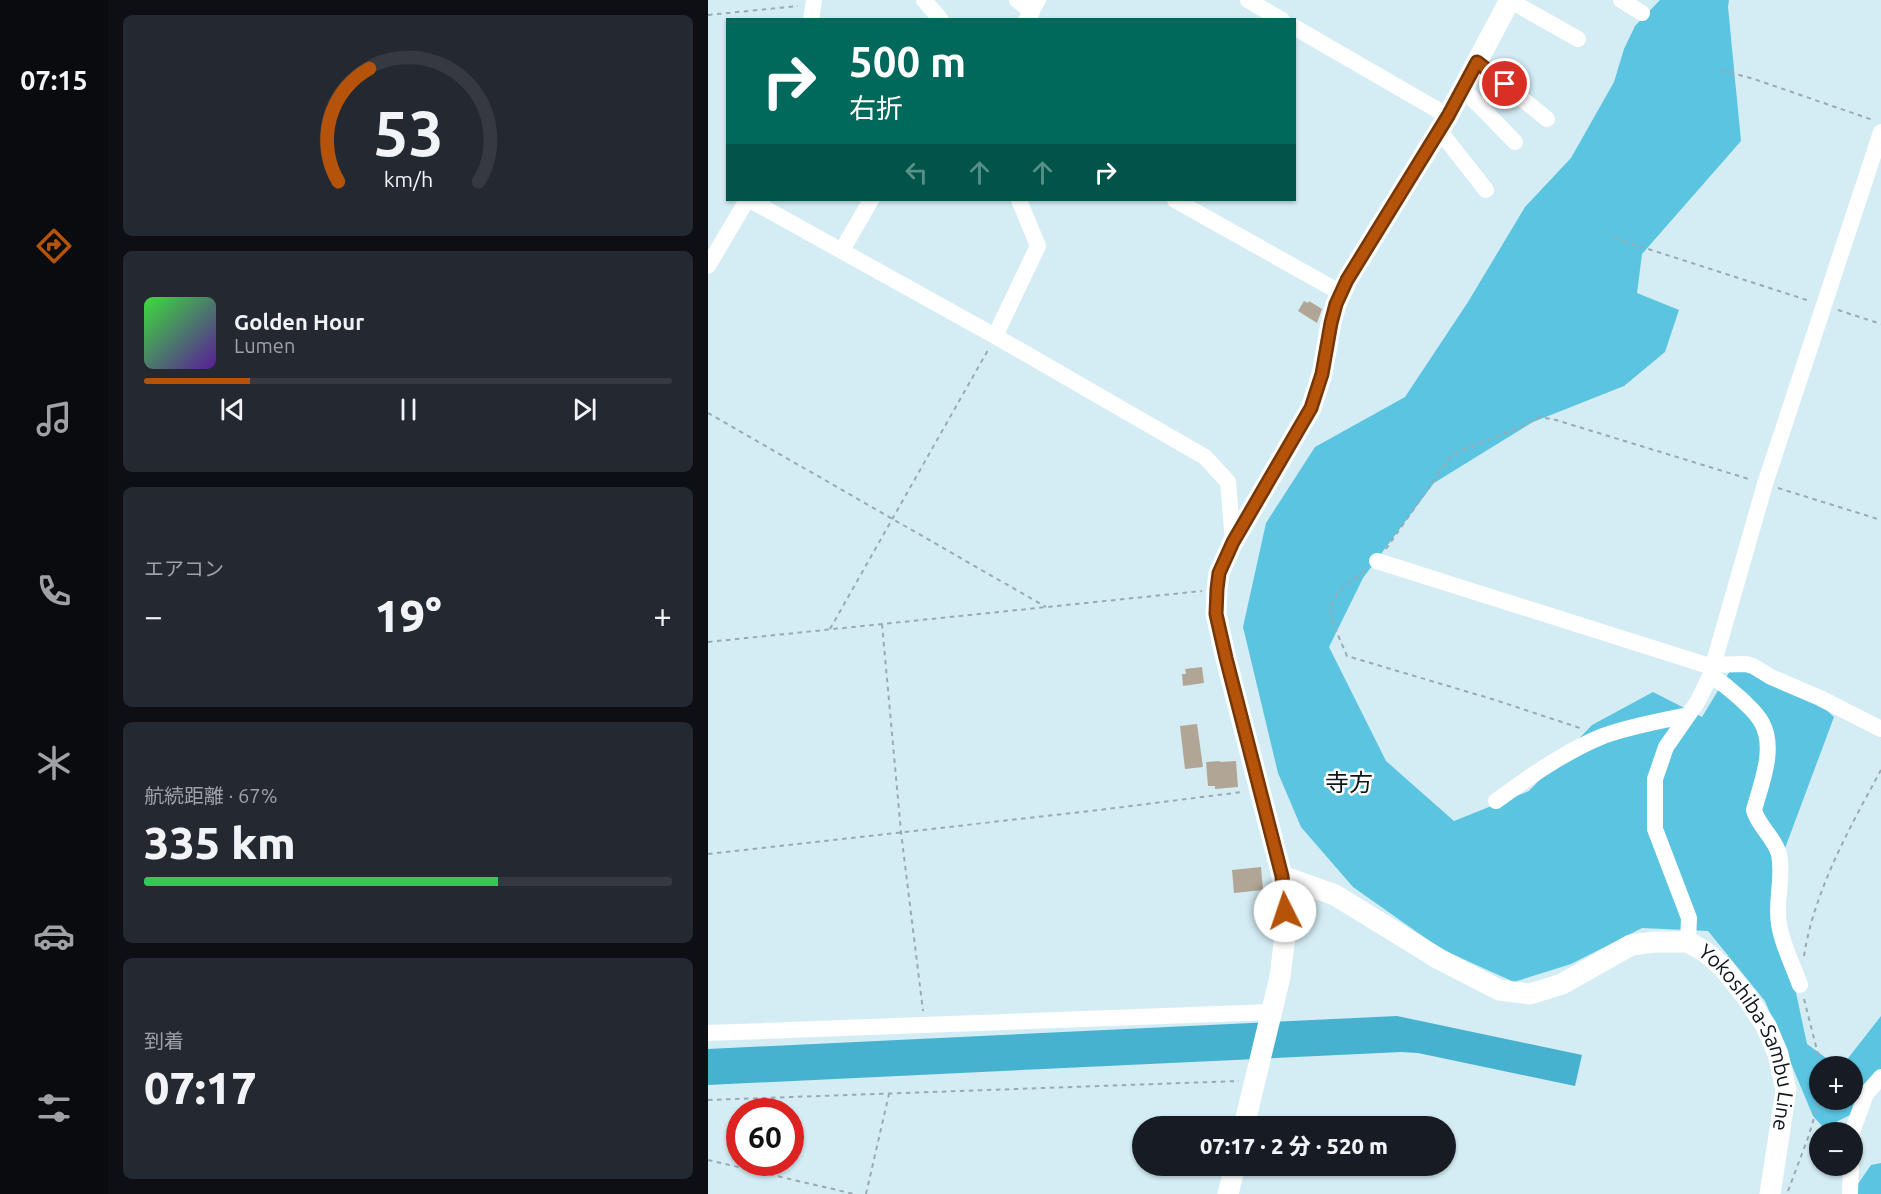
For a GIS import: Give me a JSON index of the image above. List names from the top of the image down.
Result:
{
  "streets": {
    "main road": ["Yokoshiba-Sambu Line"]
  },
  "districts": ["寺方"],
  "page": {
    "tabs": "07:15",
    "turn": ["500 m", "右折"],
    "song": ["Golden Hour", "Lumen"],
    "tile": [
      "エアコン",
      ["航続距離 · 67%", "335 km"],
      ["到着", "07:17"]
    ],
    "heat": ["−", "19°", "+"],
    "map_buttons": ["+", "−"],
    "limit": "60",
    "trip": "07:17 · 2 分 · 520 m",
    "gauge": ["53", "km/h"]
  }
}
